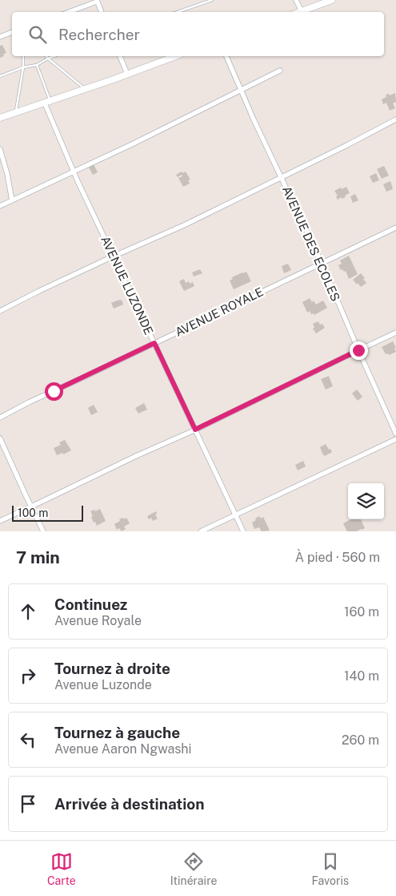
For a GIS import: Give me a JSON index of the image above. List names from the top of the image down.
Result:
{
  "streets": {
    "street": ["AVENUE DES ECOLES", "AVENUE LUZONDE", "AVENUE ROYALE"]
  },
  "crossings": [
    ["AVENUE DES ECOLES", "AVENUE ROYALE"],
    ["AVENUE LUZONDE", "AVENUE ROYALE"]
  ],
  "scale_bar": "100 m",
  "page": {
    "search": "Rechercher",
    "scale": "100 m",
    "heading": ["7 min", "À pied · 560 m"],
    "list": [
      ["Continuez", "Avenue Royale", "160 m"],
      ["Tournez à droite", "Avenue Luzonde", "140 m"],
      ["Tournez à gauche", "Avenue Aaron Ngwashi", "260 m"],
      "Arrivée à destination"
    ],
    "nav": ["Carte", "Itinéraire", "Favoris"]
  }
}
